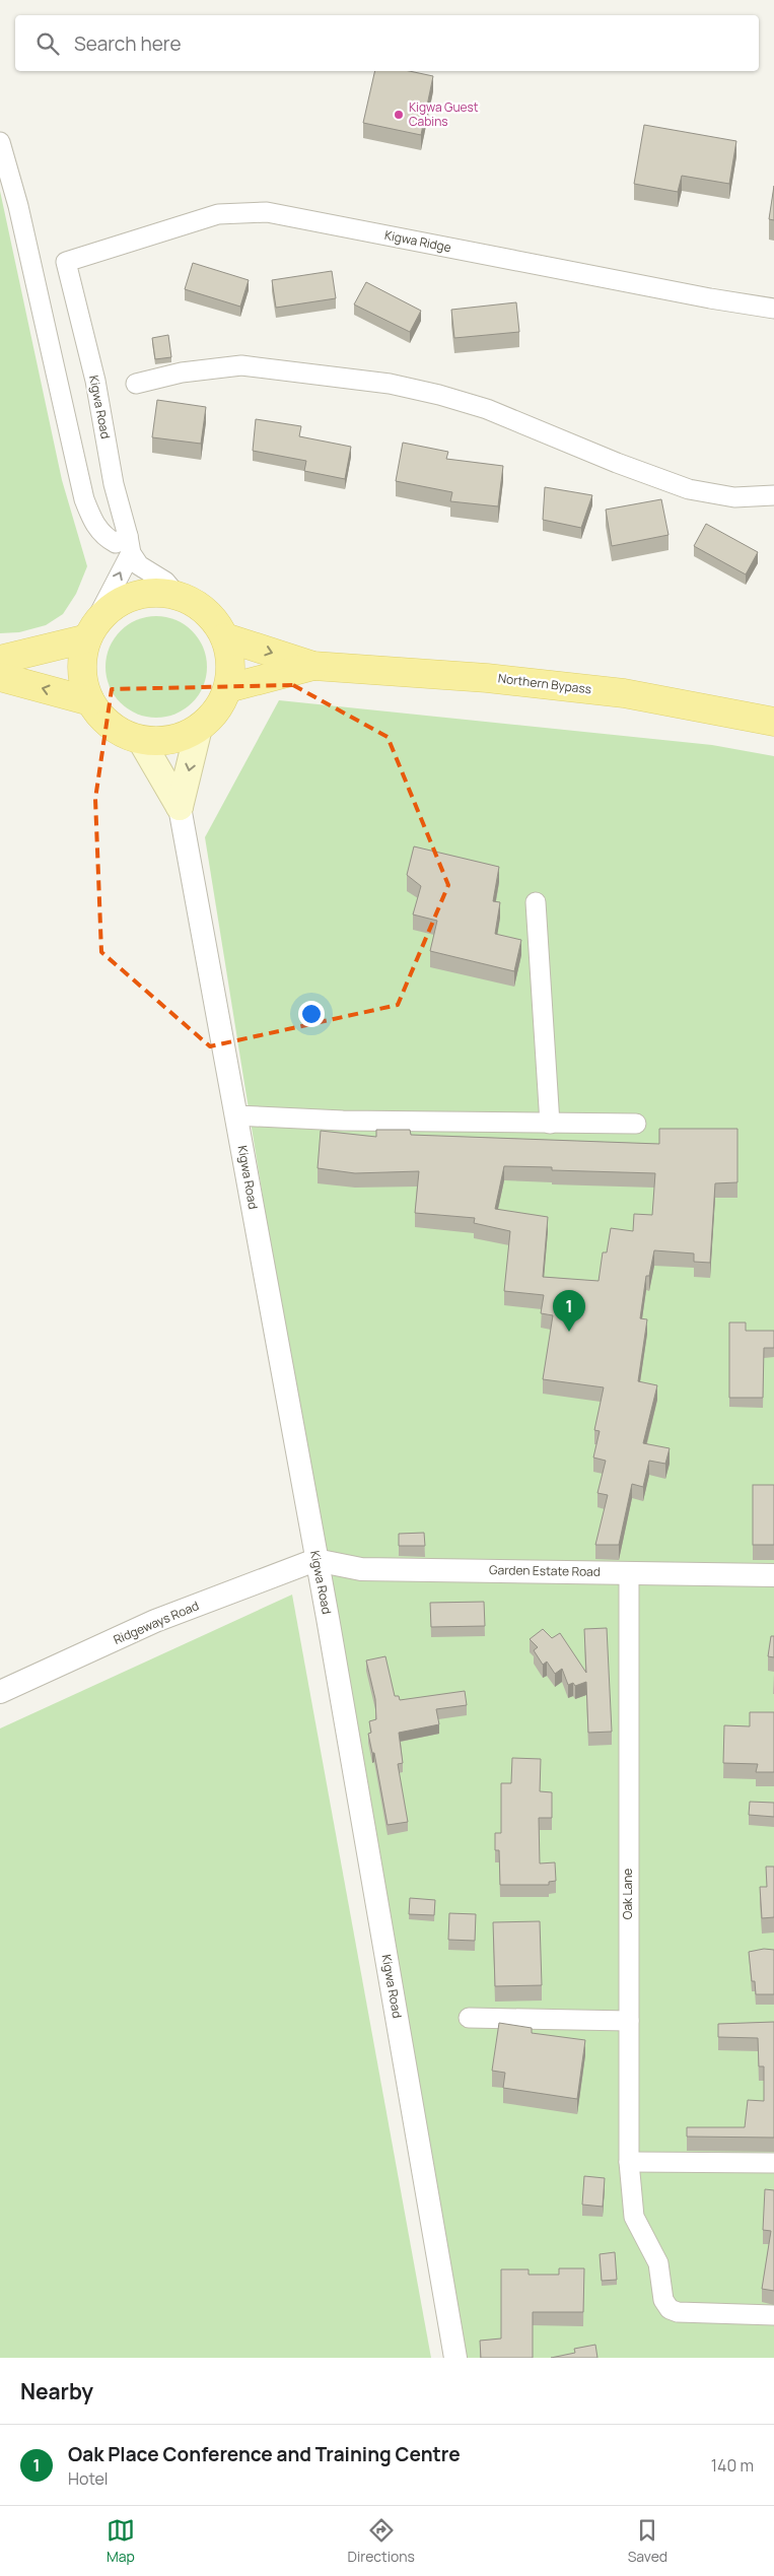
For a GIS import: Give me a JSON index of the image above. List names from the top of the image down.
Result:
{
  "streets": {
    "main road": ["Northern Bypass"],
    "street": [
      "Kigwa Ridge",
      "Kigwa Road",
      "Garden Estate Road",
      "Ridgeways Road",
      "Oak Lane"
    ]
  },
  "crossings": [
    ["Kigwa Ridge", "Kigwa Road"],
    ["Kigwa Road", "Garden Estate Road"],
    ["Kigwa Road", "Ridgeways Road"],
    ["Garden Estate Road", "Ridgeways Road"],
    ["Garden Estate Road", "Oak Lane"]
  ],
  "places": ["Kigwa Guest Cabins"],
  "page": {
    "search": "Search here",
    "pins": "1",
    "heading": "Nearby",
    "list": [
      {
        "mark": "1",
        "name": "Oak Place Conference and Training Centre",
        "note": "Hotel",
        "value": "140 m"
      }
    ],
    "nav": ["Map", "Directions", "Saved"]
  }
}
